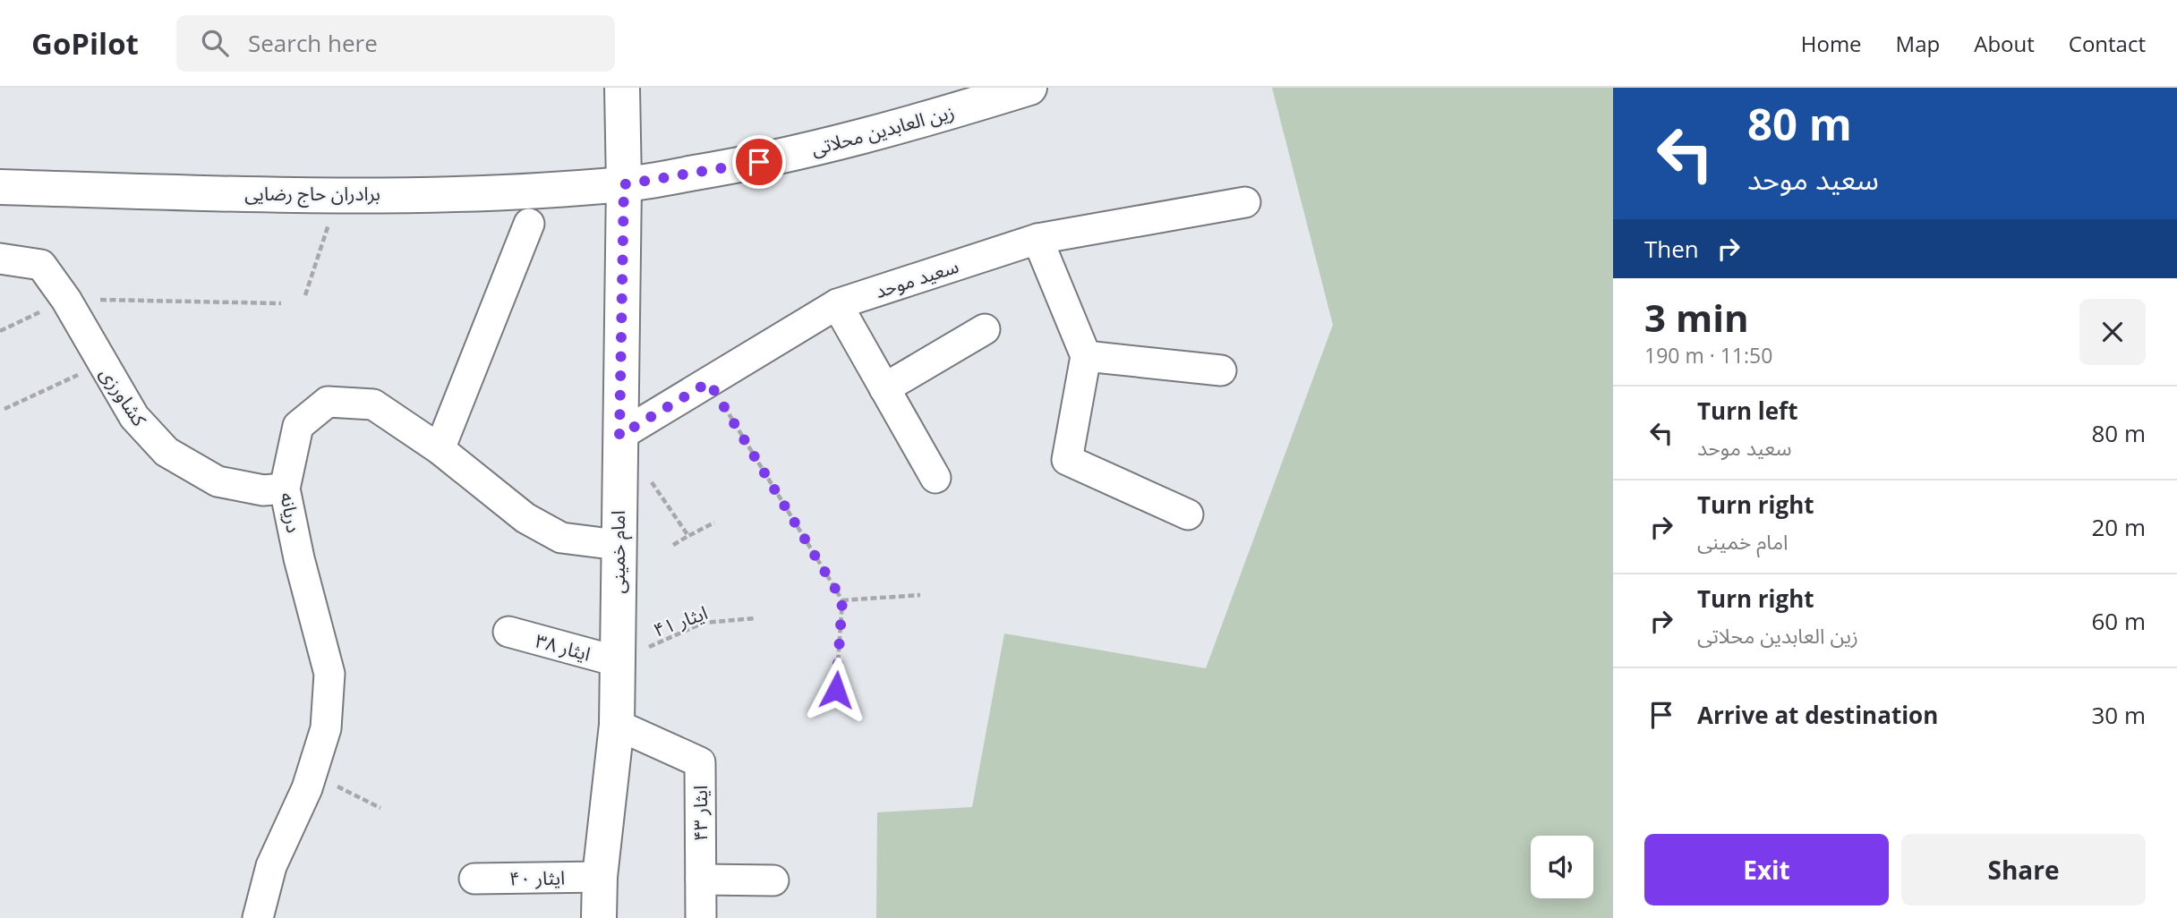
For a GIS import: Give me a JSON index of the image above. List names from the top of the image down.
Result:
{
  "streets": {
    "main road": ["زین العابدین محلاتی", "برادران حاج رضایی", "امام خمینی"],
    "street": [
      "سعید موحد",
      "کشاورزی",
      "دریانه",
      "ایثار ۳۸",
      "ایثار ۴۳",
      "ایثار ۴۰"
    ],
    "path": ["ایثار ۴۱"]
  },
  "crossings": [
    ["زین العابدین محلاتی", "برادران حاج رضایی"],
    ["زین العابدین محلاتی", "امام خمینی"],
    ["برادران حاج رضایی", "امام خمینی"],
    ["سعید موحد", "امام خمینی"],
    ["کشاورزی", "دریانه"],
    ["دریانه", "امام خمینی"],
    ["امام خمینی", "ایثار ۴۱"],
    ["امام خمینی", "ایثار ۳۸"],
    ["امام خمینی", "ایثار ۴۳"],
    ["امام خمینی", "ایثار ۴۰"],
    ["ایثار ۴۱", "ایثار ۳۸"]
  ],
  "page": {
    "header": "GoPilot",
    "search": "Search here",
    "nav": [
      "Home",
      "Map",
      "About",
      "Contact"
    ],
    "turn": ["80 m", "سعید موحد"],
    "then": "Then",
    "heading": ["3 min", "190 m · 11:50"],
    "list": [
      {
        "name": "Turn left",
        "note": "سعید موحد",
        "value": "80 m"
      },
      {
        "name": "Turn right",
        "note": "امام خمینی",
        "value": "20 m"
      },
      {
        "name": "Turn right",
        "note": "زین العابدین محلاتی",
        "value": "60 m"
      },
      {
        "name": "Arrive at destination",
        "value": "30 m"
      }
    ],
    "buttons": ["Exit", "Share"]
  }
}
